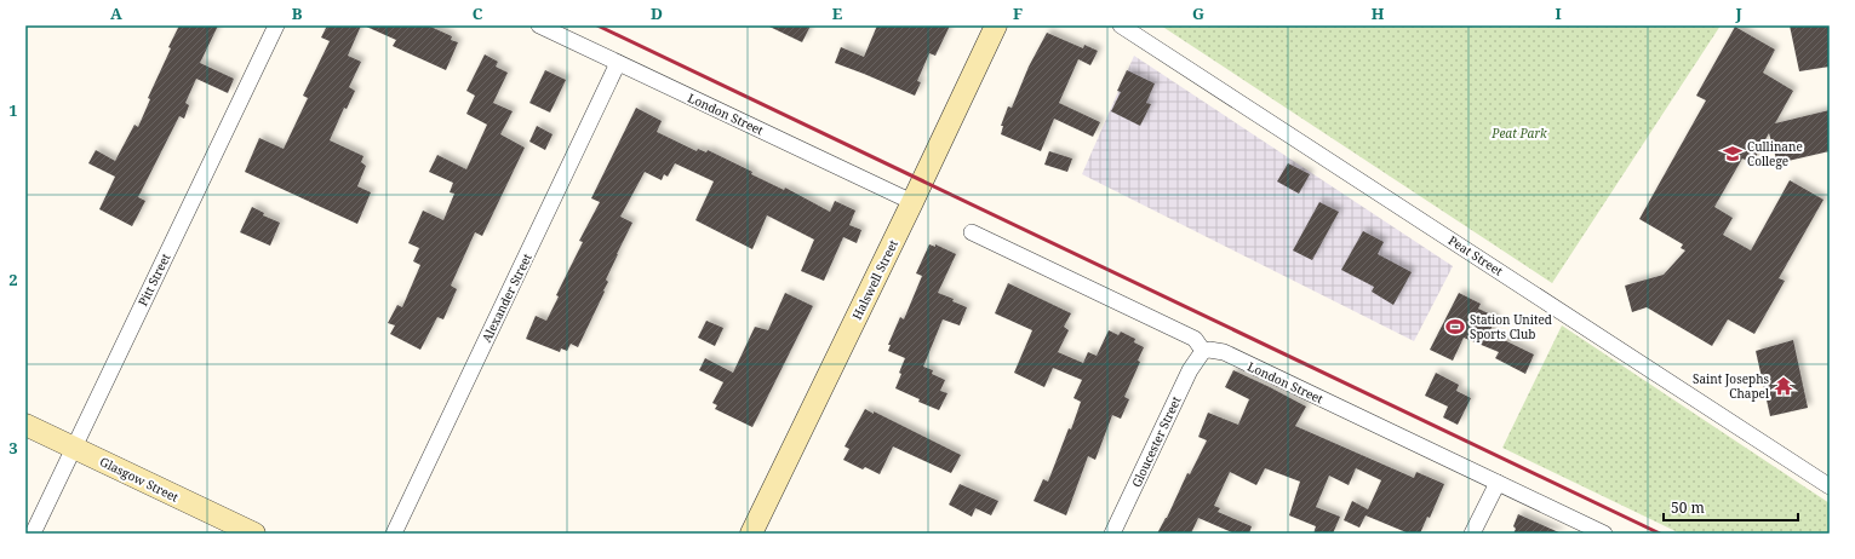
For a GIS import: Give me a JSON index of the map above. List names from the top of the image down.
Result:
{
  "streets": {
    "street": [
      "London Street",
      "Peat Street",
      "Pitt Street",
      "Halswell Street",
      "Alexander Street",
      "Gloucester Street",
      "Glasgow Street"
    ]
  },
  "crossings": [
    ["London Street", "Halswell Street"],
    ["London Street", "Alexander Street"],
    ["London Street", "Gloucester Street"],
    ["Pitt Street", "Glasgow Street"]
  ],
  "parks": ["Peat Park"],
  "places": {
    "school or university": ["Cullinane College"],
    "sports": ["Station United Sports Club"],
    "temple": ["Saint Josephs Chapel"]
  },
  "scale_bar": "50 m",
  "grid": {
    "columns": [
      "A",
      "B",
      "C",
      "D",
      "E",
      "F",
      "G",
      "H",
      "I",
      "J"
    ],
    "rows": ["1", "2", "3"]
  }
}
